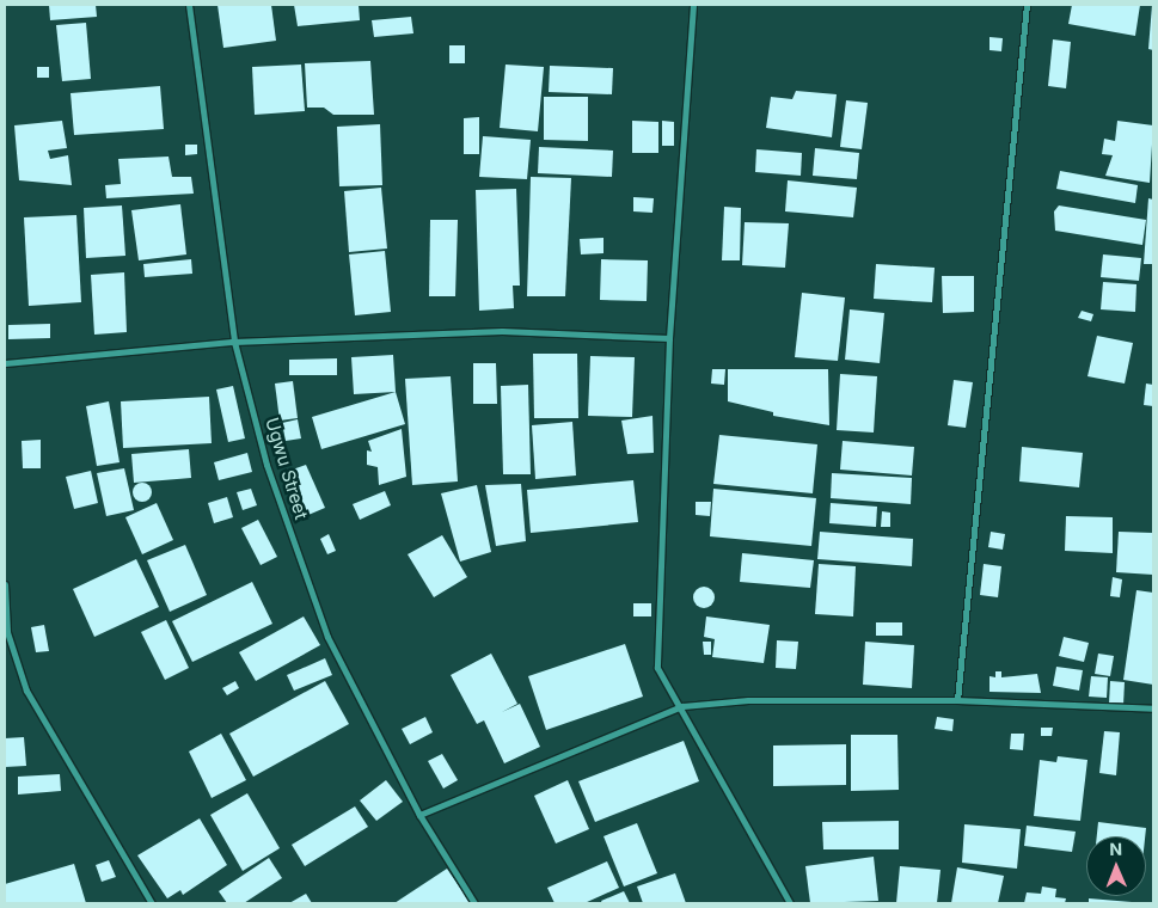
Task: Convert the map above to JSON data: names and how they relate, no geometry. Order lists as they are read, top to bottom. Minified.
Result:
{"streets":{"street":["Ugwu Street"]},"north":"top"}
